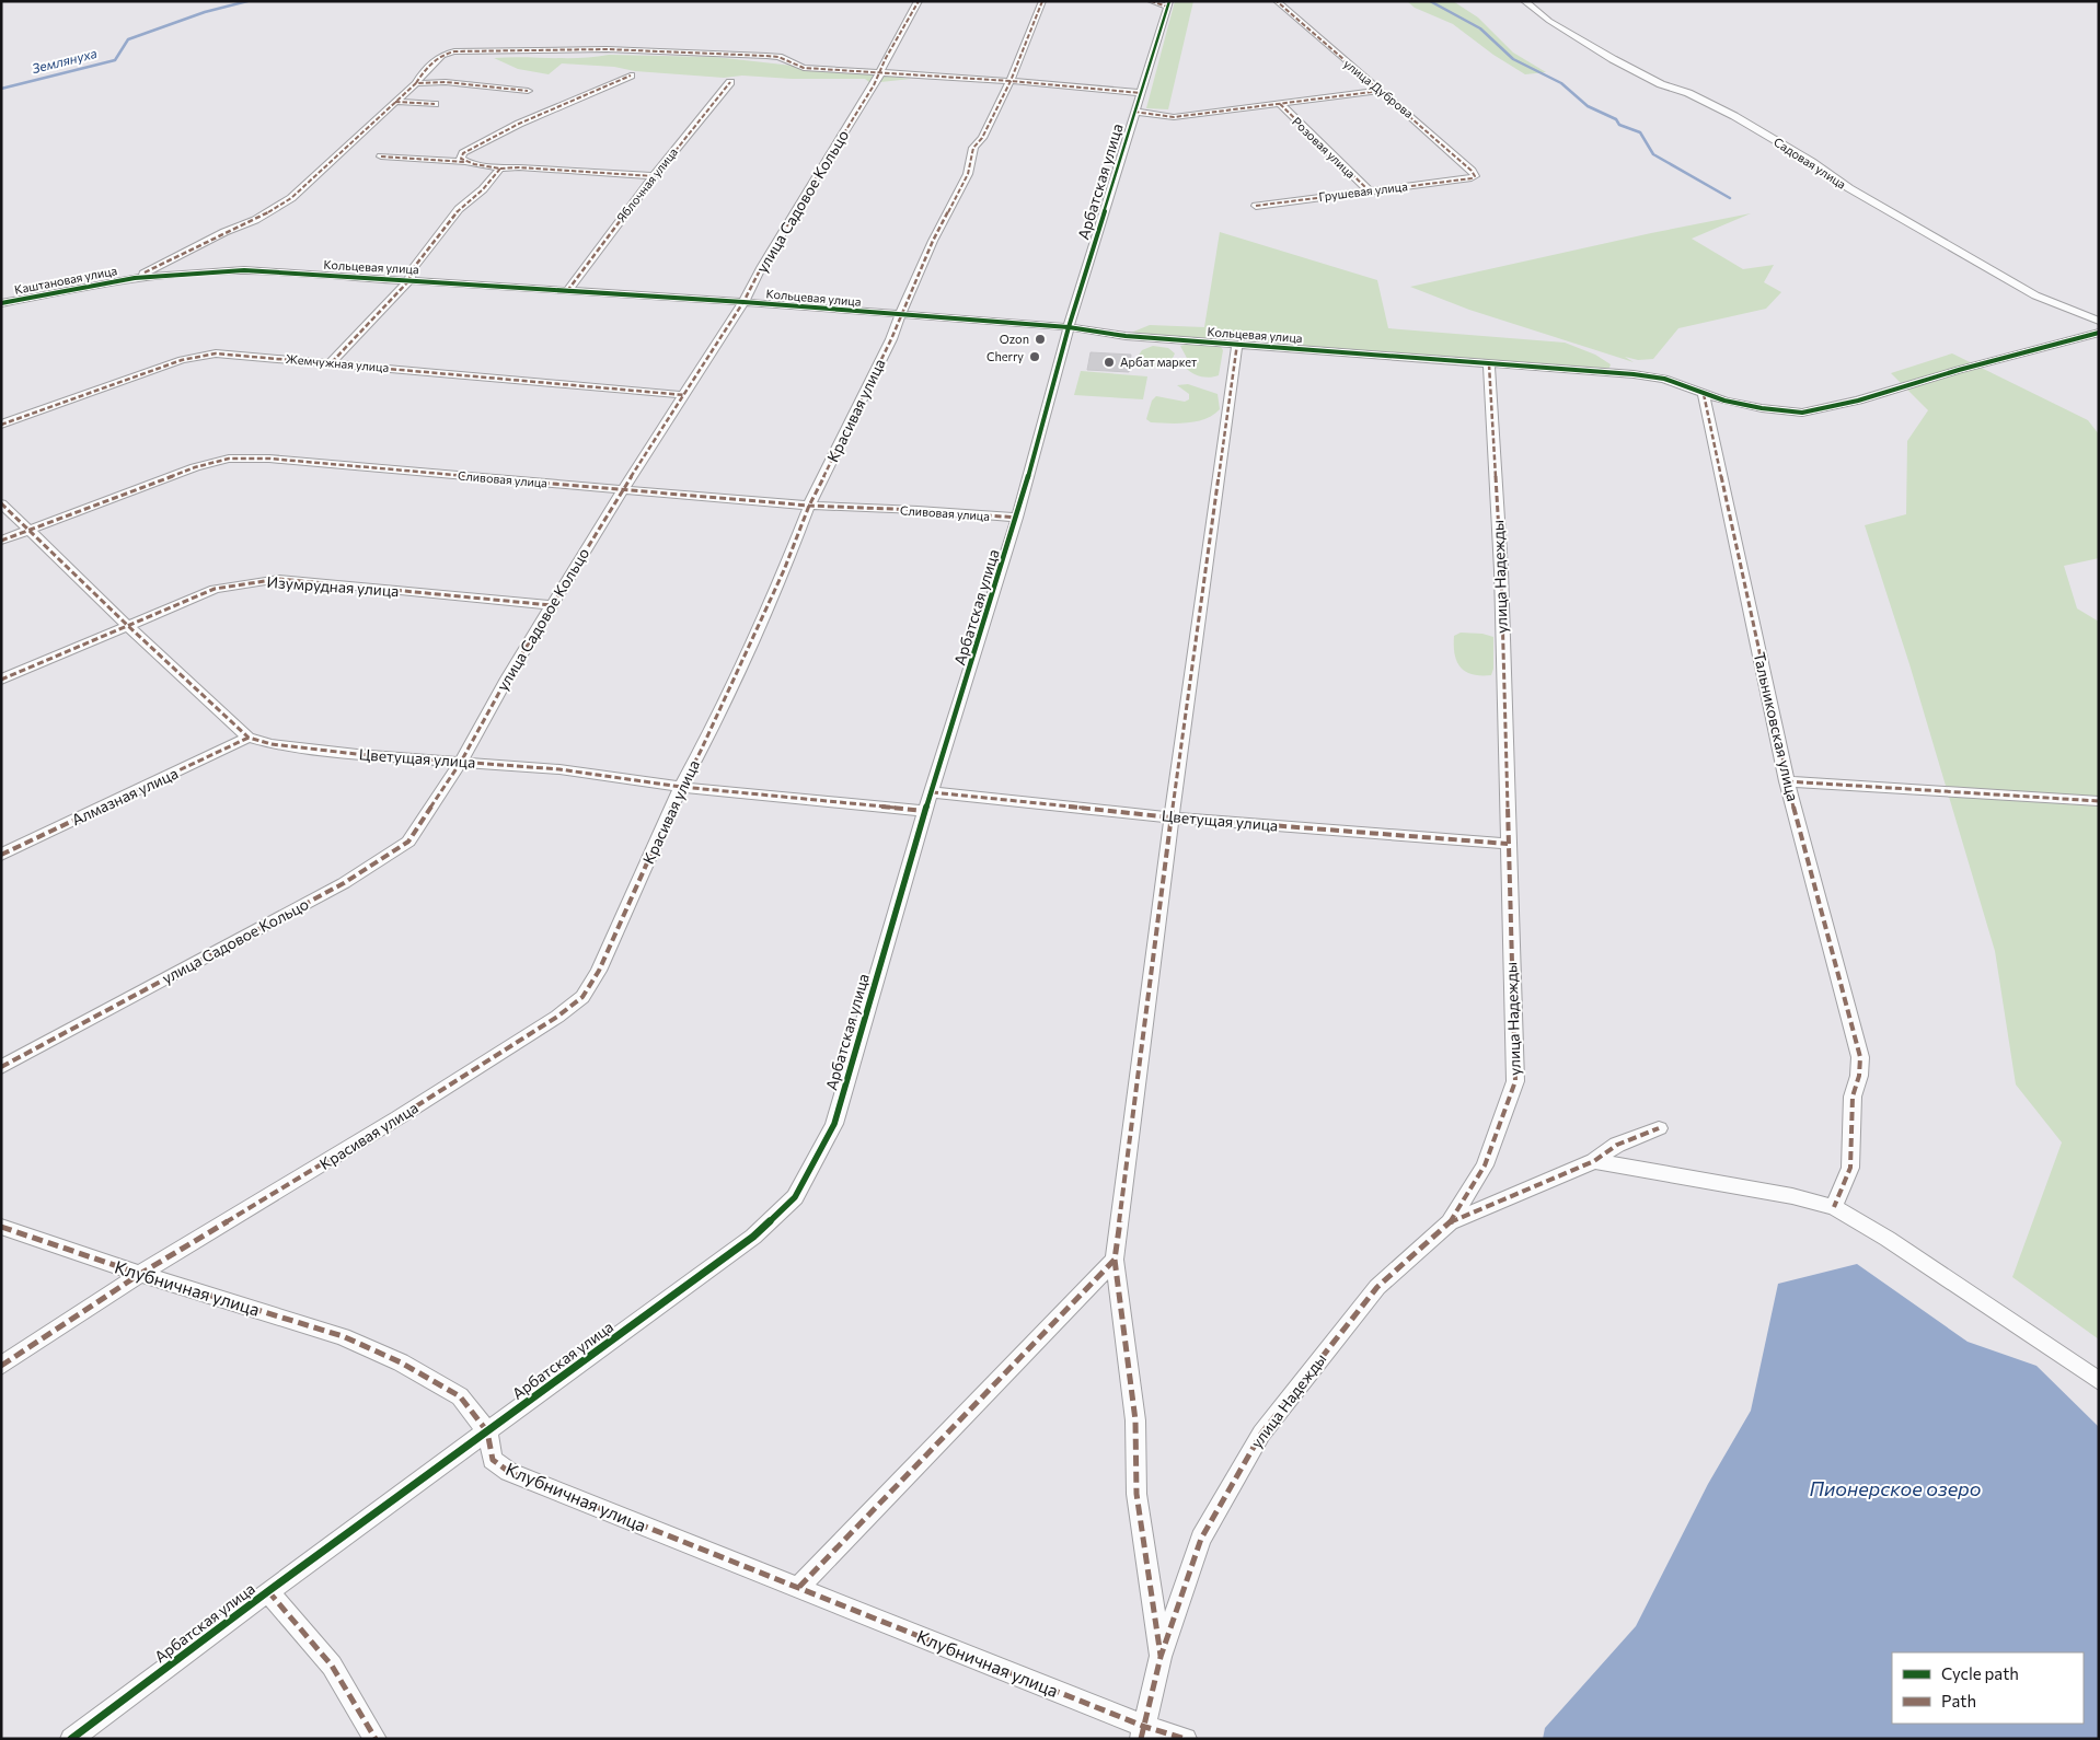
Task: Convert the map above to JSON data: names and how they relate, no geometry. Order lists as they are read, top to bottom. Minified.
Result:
{"streets":{"street":["улица Дуброва","Розовая улица","Садовая улица","Арбатская улица","Яблочная улица","Грушевая улица","улица Садовое Кольцо","Кольцевая улица","Каштановая улица","Жемчужная улица","Красивая улица","Сливовая улица","улица Надежды","Изумрудная улица","Тальниковская улица","Цветущая улица","Алмазная улица","Клубничная улица"]},"crossings":[["улица Дуброва","Грушевая улица"],["Розовая улица","Грушевая улица"],["Арбатская улица","Кольцевая улица"],["Арбатская улица","Сливовая улица"],["Арбатская улица","Цветущая улица"],["Арбатская улица","Клубничная улица"],["Яблочная улица","Кольцевая улица"],["улица Садовое Кольцо","Кольцевая улица"],["улица Садовое Кольцо","Жемчужная улица"],["улица Садовое Кольцо","Сливовая улица"],["улица Садовое Кольцо","Изумрудная улица"],["улица Садовое Кольцо","Цветущая улица"],["Кольцевая улица","Каштановая улица"],["Кольцевая улица","Красивая улица"],["Кольцевая улица","улица Надежды"],["Кольцевая улица","Тальниковская улица"],["Красивая улица","Сливовая улица"],["Красивая улица","Цветущая улица"],["Красивая улица","Клубничная улица"],["Сливовая улица","Цветущая улица"],["улица Надежды","Цветущая улица"],["улица Надежды","Клубничная улица"],["Изумрудная улица","Цветущая улица"],["Цветущая улица","Алмазная улица"]],"water":["Землянуха","Пионерское озеро"],"places":["Ozon","Cherry","Арбат маркет"],"legend":["Cycle path","Path"]}
